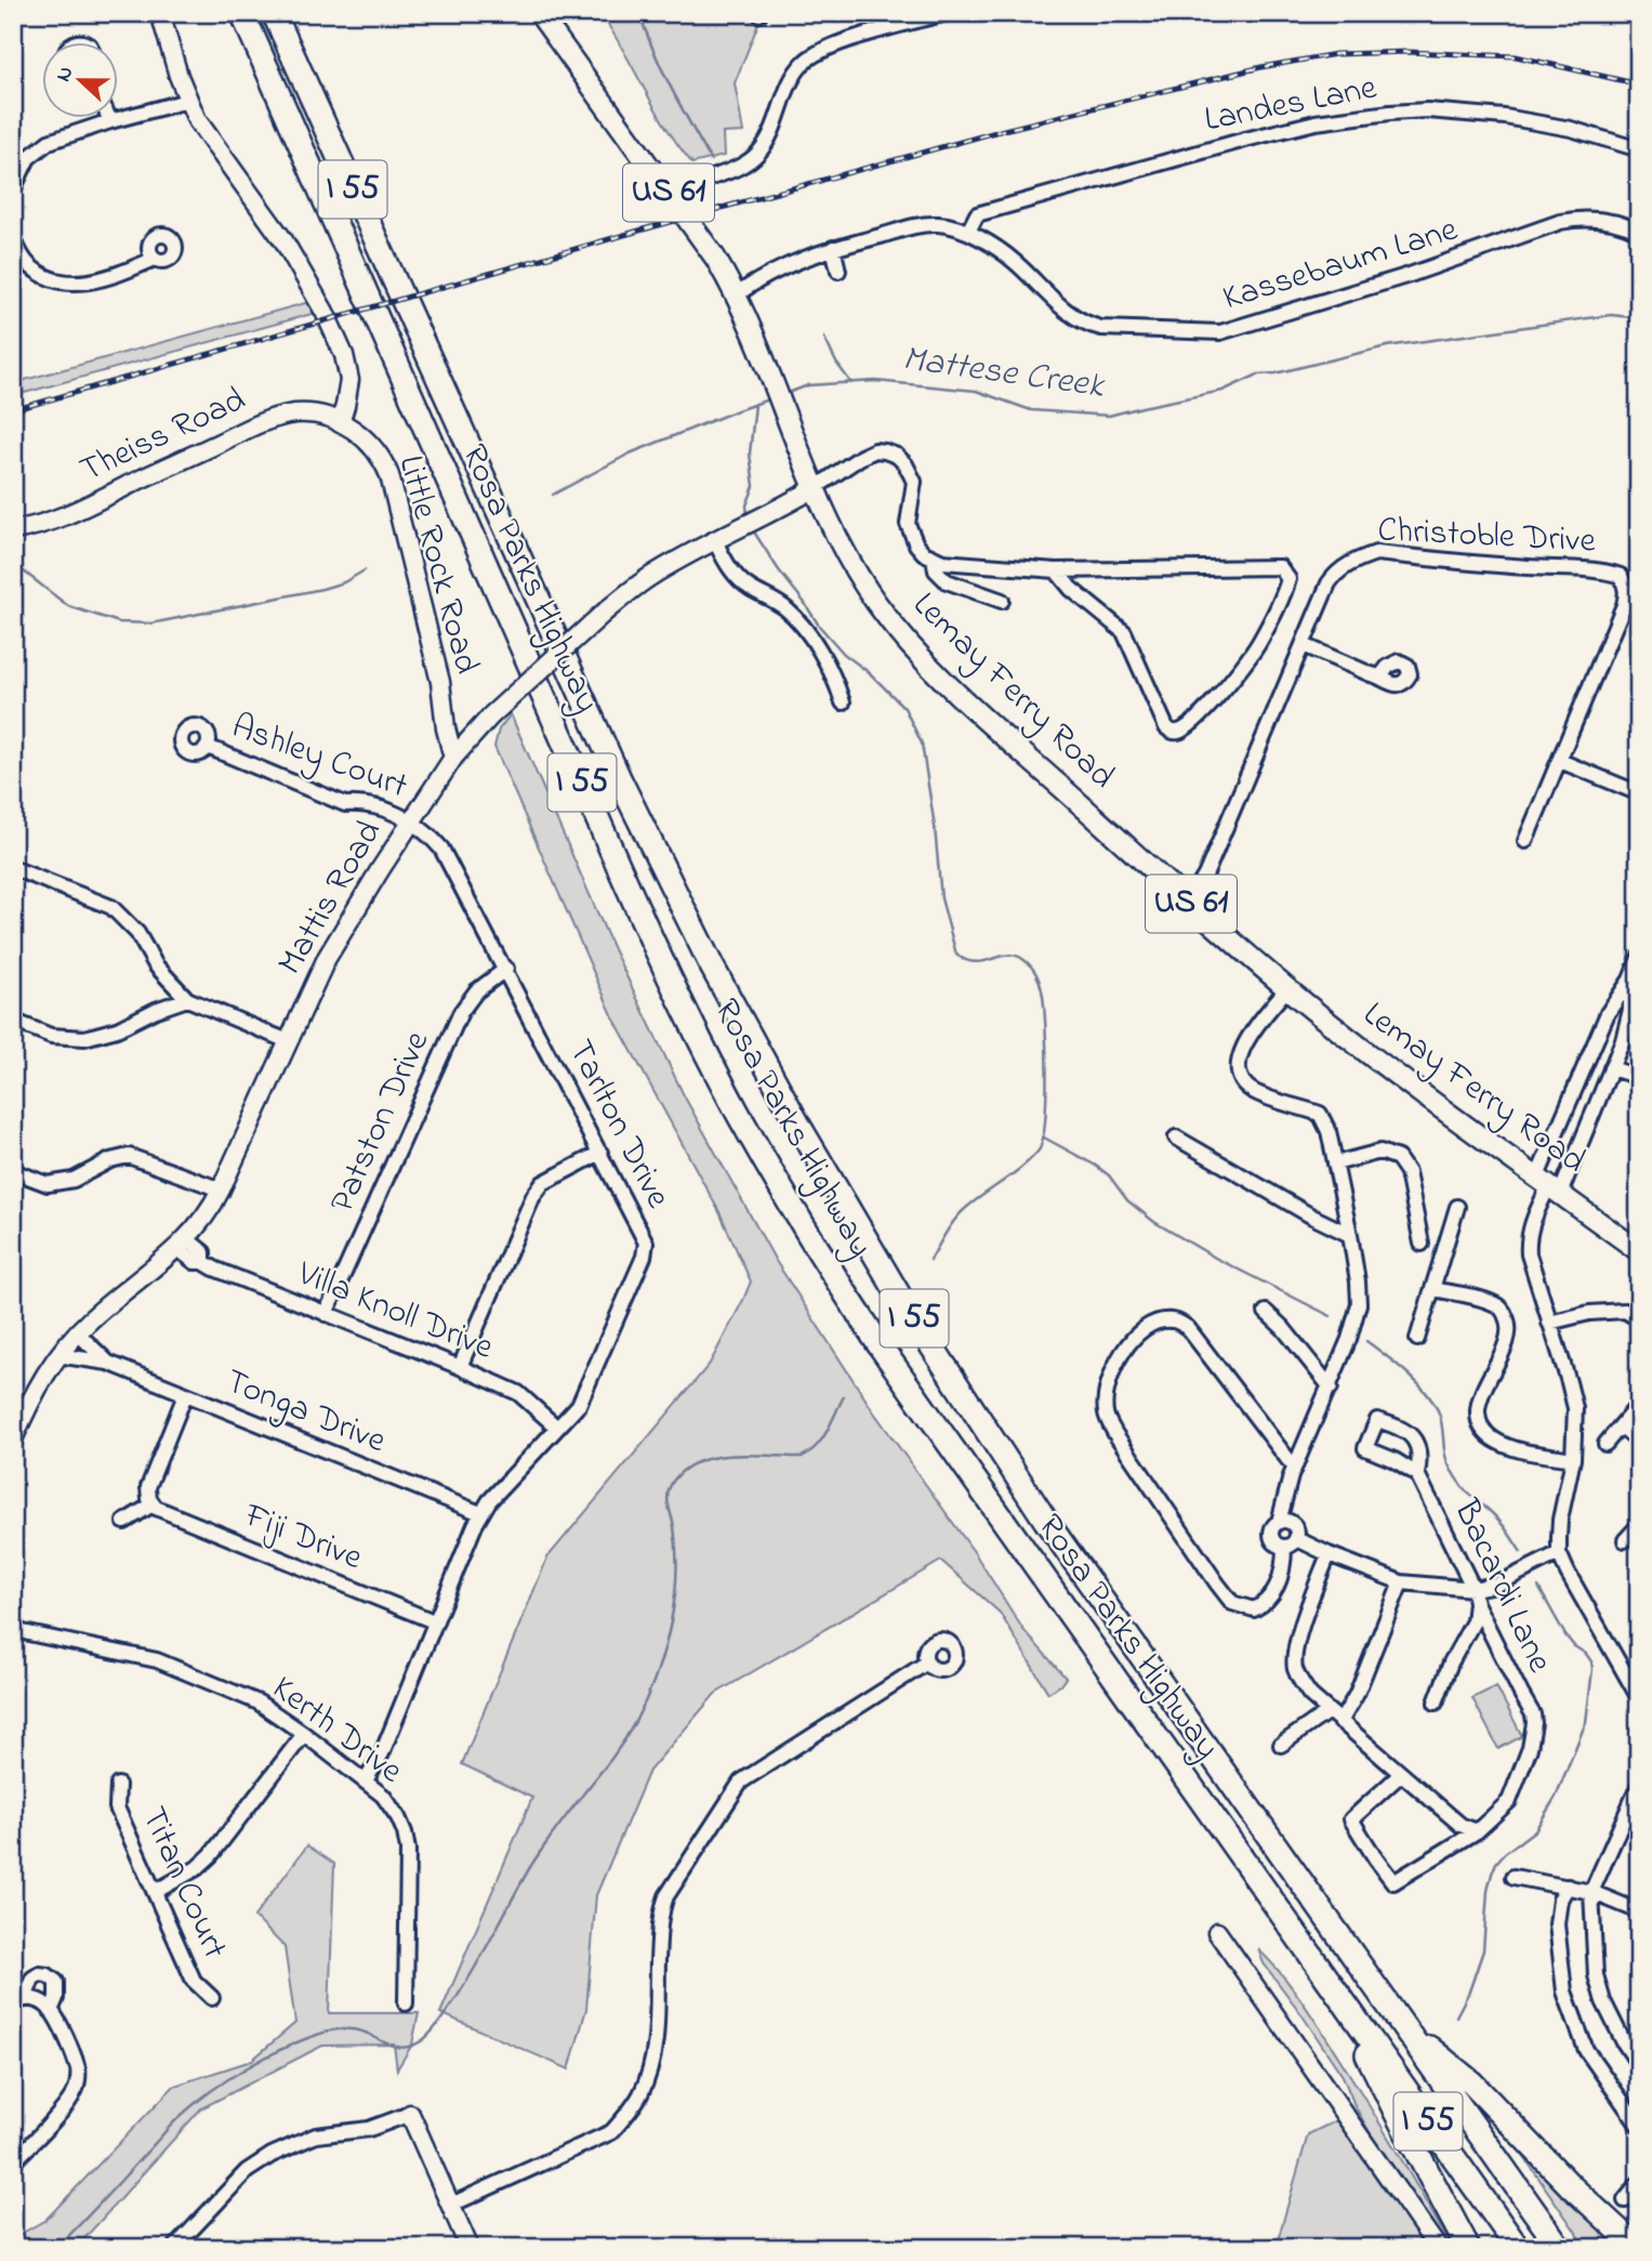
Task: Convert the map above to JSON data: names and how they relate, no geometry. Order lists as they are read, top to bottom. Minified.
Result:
{"streets":{"highway":["I 55","Rosa Parks Highway"],"main road":["US 61","Lemay Ferry Road"],"street":["Landes Lane","Kassebaum Lane","Theiss Road","Christoble Drive","Little Rock Road","Ashley Court","Mattis Road","Patston Drive","Tarlton Drive","Villa Knoll Drive","Tonga Drive","Fiji Drive","Bacardi Lane","Kerth Drive","Titan Court"]},"crossings":[["Landes Lane","Kassebaum Lane"],["I 55","Rosa Parks Highway"],["Kassebaum Lane","Lemay Ferry Road"],["Theiss Road","Little Rock Road"],["Christoble Drive","Lemay Ferry Road"],["Little Rock Road","Mattis Road"],["Lemay Ferry Road","Mattis Road"],["Ashley Court","Mattis Road"],["Ashley Court","Tarlton Drive"],["Mattis Road","Tarlton Drive"],["Mattis Road","Villa Knoll Drive"],["Mattis Road","Tonga Drive"],["Patston Drive","Tarlton Drive"],["Patston Drive","Villa Knoll Drive"],["Tarlton Drive","Villa Knoll Drive"],["Tarlton Drive","Tonga Drive"],["Tarlton Drive","Fiji Drive"],["Tarlton Drive","Kerth Drive"]],"water":["Mattese Creek"],"north":"left"}
